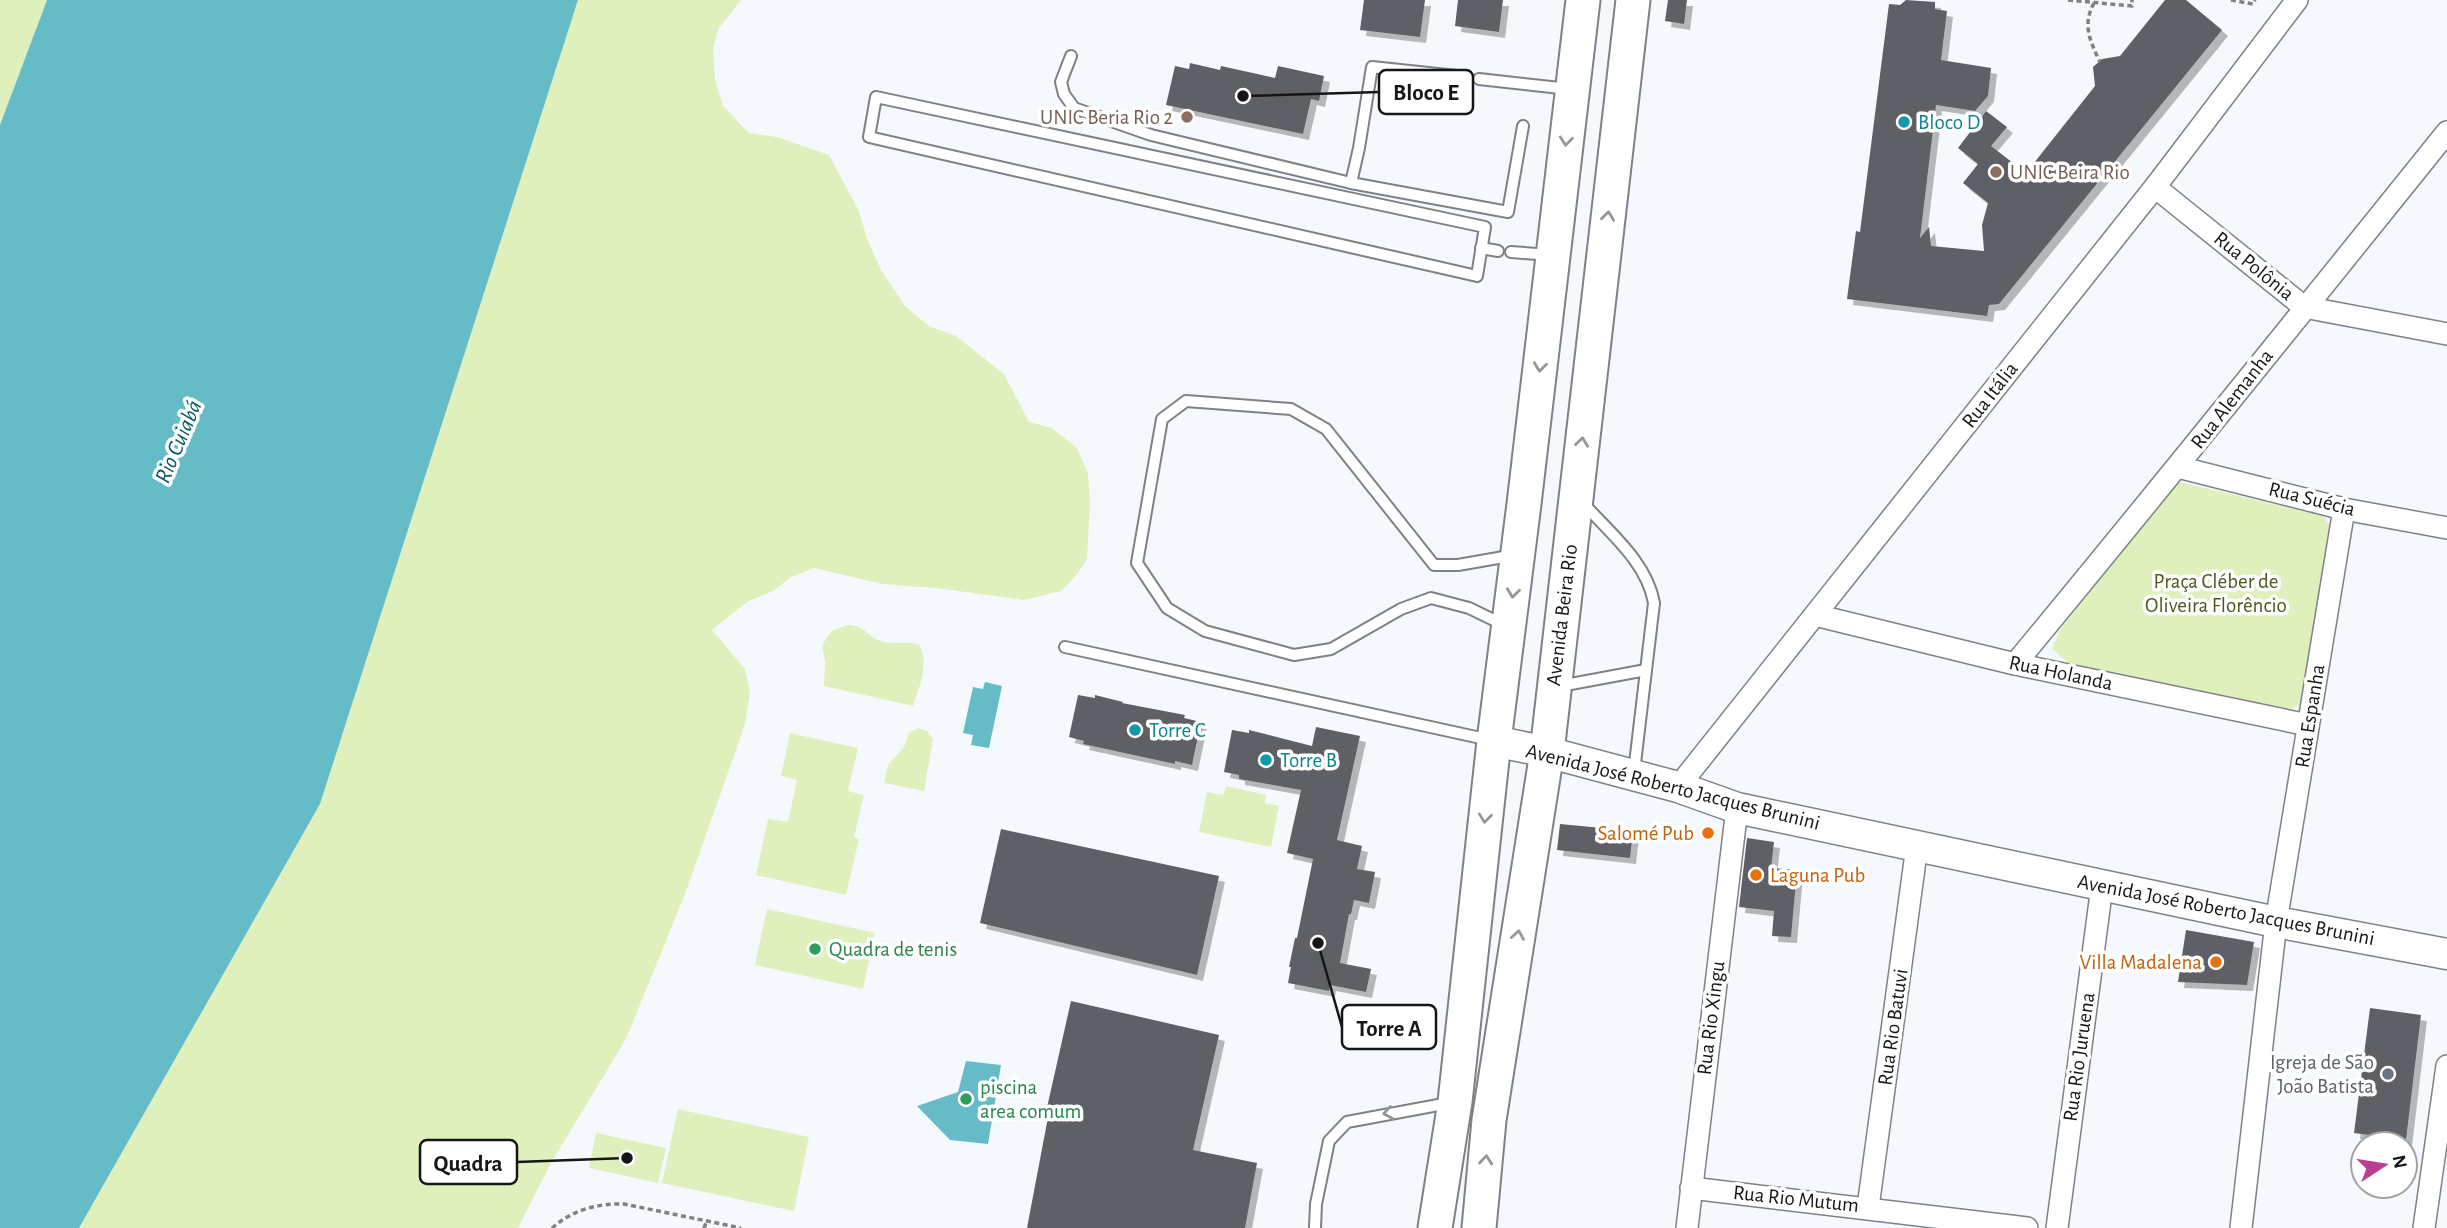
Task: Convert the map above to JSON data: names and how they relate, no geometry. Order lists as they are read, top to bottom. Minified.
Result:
{"streets":{"main road":["Avenida Beira Rio","Avenida José Roberto Jacques Brunini"],"street":["Rua Polônia","Rua Itália","Rua Alemanha","Rua Suécia","Rua Holanda","Rua Espanha","Rua Rio Xingu","Rua Rio Batuvi","Rua Rio Juruena","Rua Rio Mutum"]},"crossings":[["Rua Polônia","Rua Itália"],["Rua Polônia","Rua Alemanha"],["Rua Itália","Rua Holanda"],["Rua Itália","Avenida José Roberto Jacques Brunini"],["Rua Alemanha","Rua Suécia"],["Rua Alemanha","Rua Holanda"],["Rua Suécia","Rua Espanha"],["Avenida Beira Rio","Avenida José Roberto Jacques Brunini"],["Rua Holanda","Rua Espanha"],["Rua Espanha","Avenida José Roberto Jacques Brunini"],["Avenida José Roberto Jacques Brunini","Rua Rio Xingu"],["Avenida José Roberto Jacques Brunini","Rua Rio Batuvi"],["Avenida José Roberto Jacques Brunini","Rua Rio Juruena"],["Rua Rio Xingu","Rua Rio Mutum"],["Rua Rio Batuvi","Rua Rio Mutum"]],"water":["Rio Cuiabá"],"parks":["Praça Cléber de Oliveira Florêncio"],"places":["Bloco E","UNIC Beria Rio 2","Bloco D","UNIC Beira Rio","Torre C","Torre B","Salomé Pub","Laguna Pub","Torre A","Quadra de tenis","Villa Madalena","Igreja de São João Batista","piscina area comum","Quadra"],"north":"right"}
